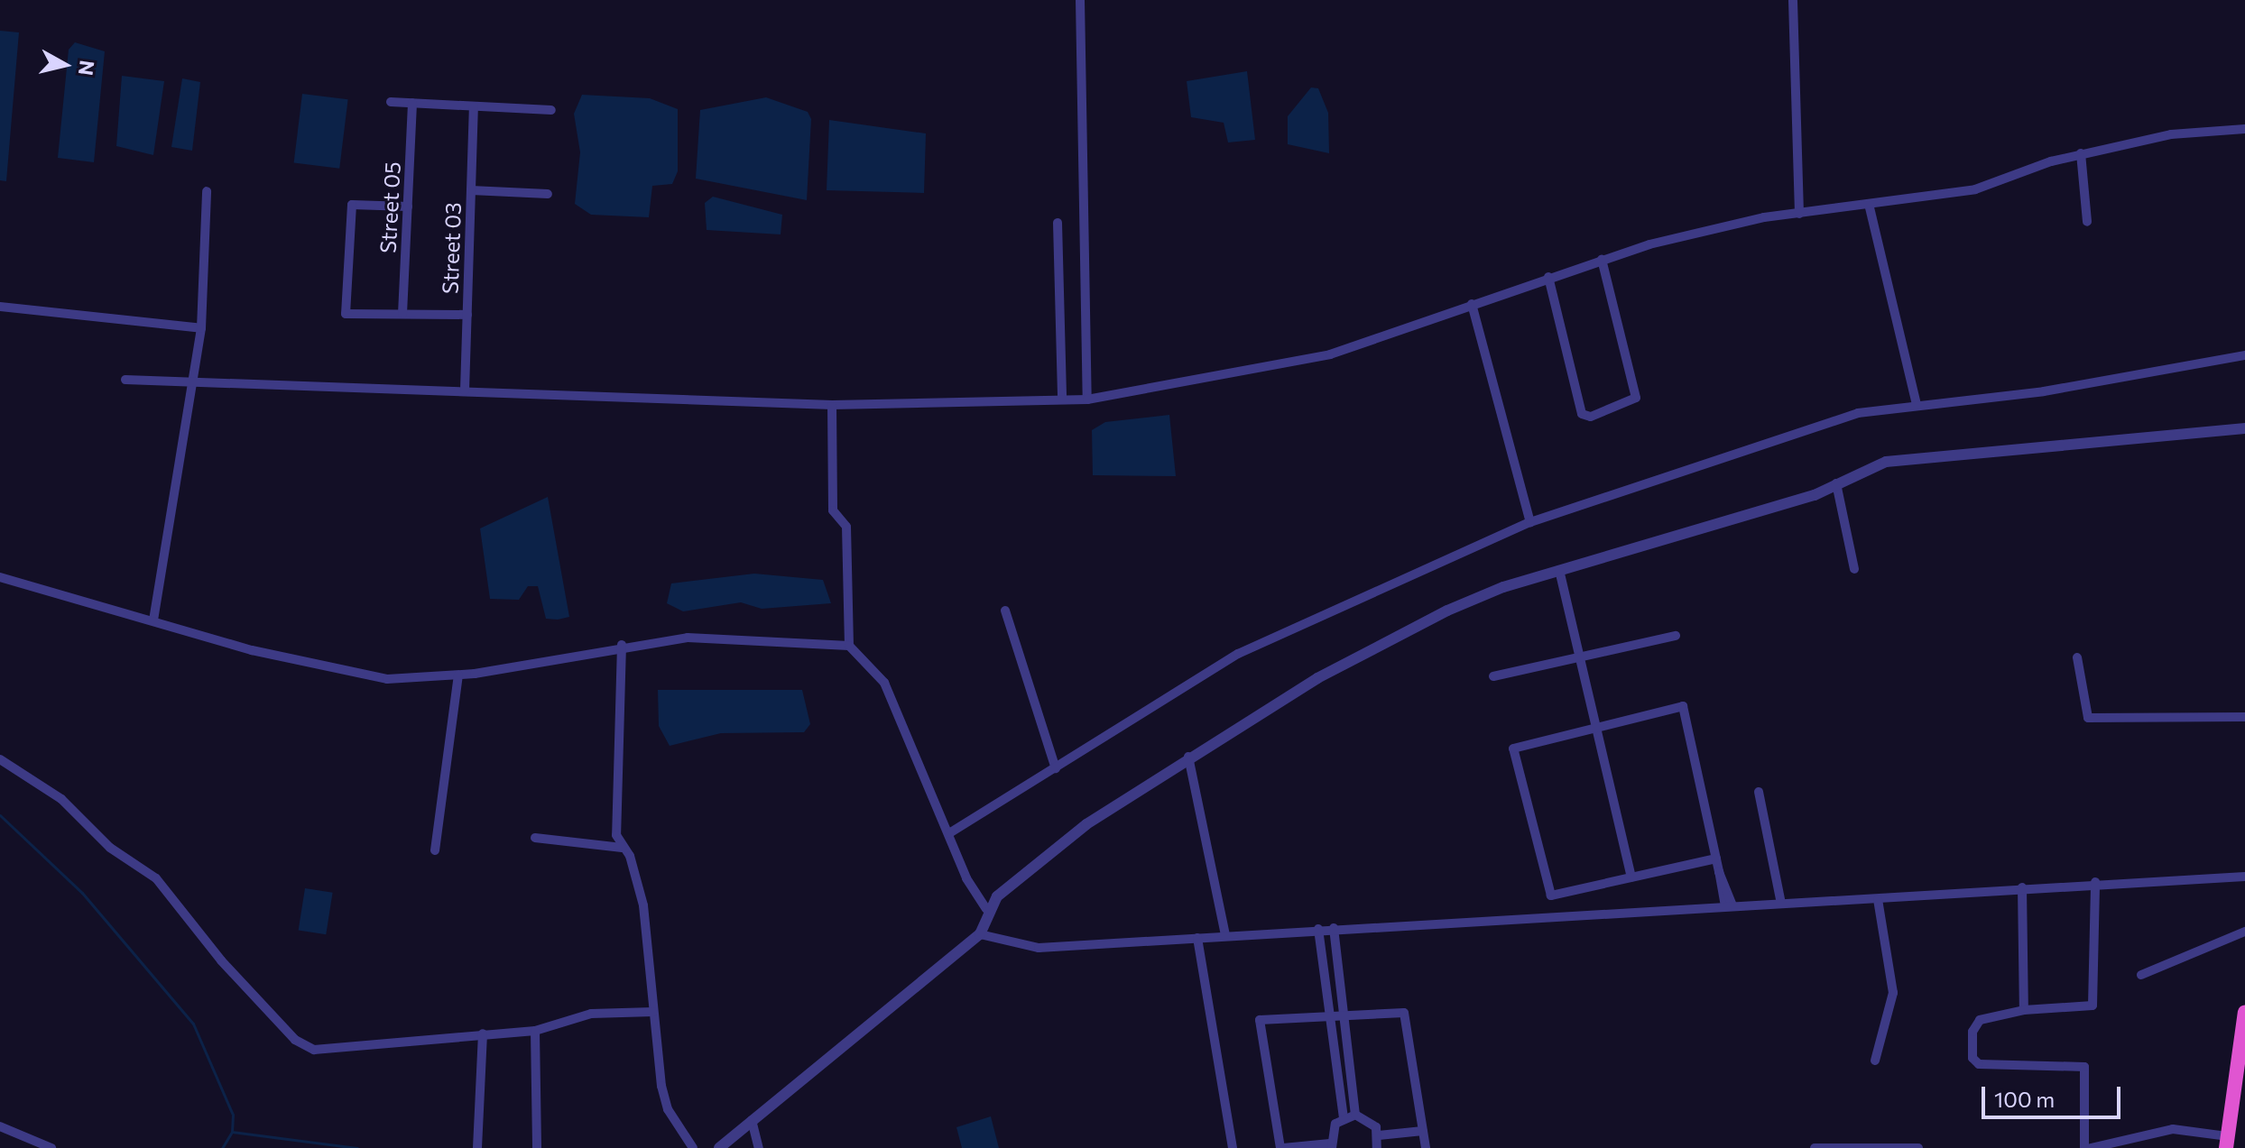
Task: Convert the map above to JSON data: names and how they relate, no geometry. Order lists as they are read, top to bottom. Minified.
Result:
{"streets":{"street":["Street 05","Street 03"]},"scale_bar":"100 m","north":"right"}
